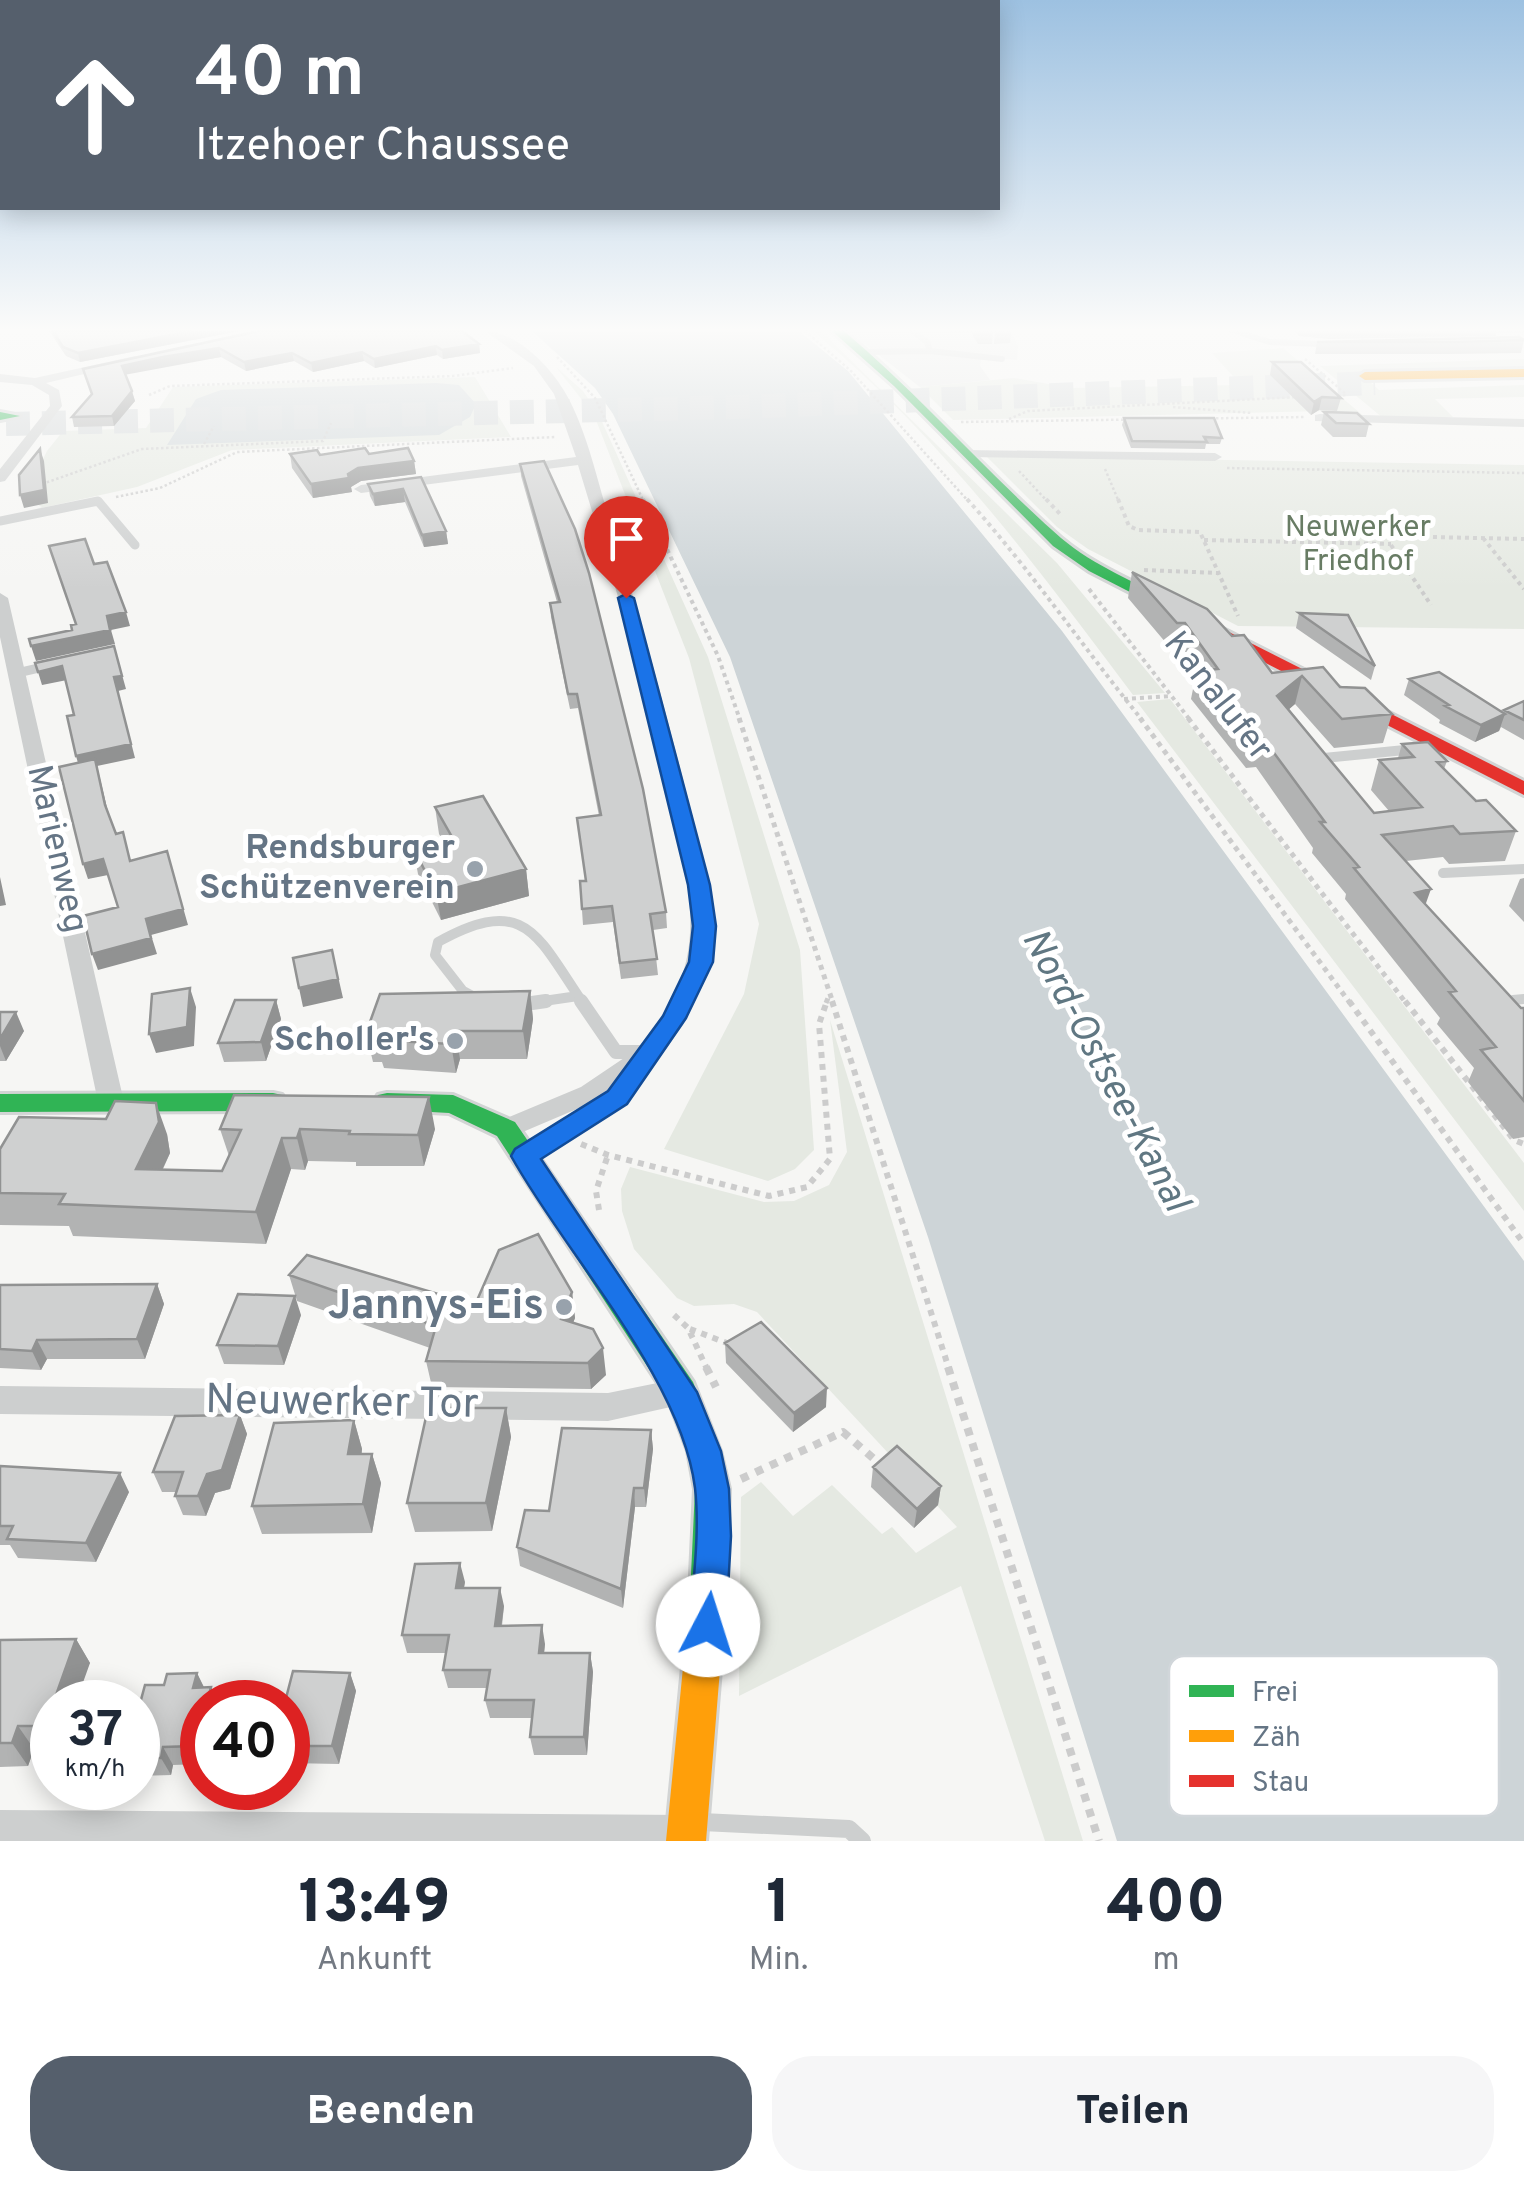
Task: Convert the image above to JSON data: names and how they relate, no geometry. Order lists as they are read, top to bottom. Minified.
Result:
{"streets":{"street":["Marienweg","Neuwerker Tor"],"path":["Kanalufer"]},"water":["Nord-Ostsee-Kanal"],"parks":["Neuwerker Friedhof"],"places":["Rendsburger Schützenverein","Scholler's","Jannys-Eis"],"legend":["Frei","Zäh","Stau"],"page":{"turn":["40 m","Itzehoer Chaussee"],"speed":"37 km/h","limit":"40","eta":["13:49","Ankunft","1","Min.","400","m"],"buttons":["Beenden","Teilen"]}}
